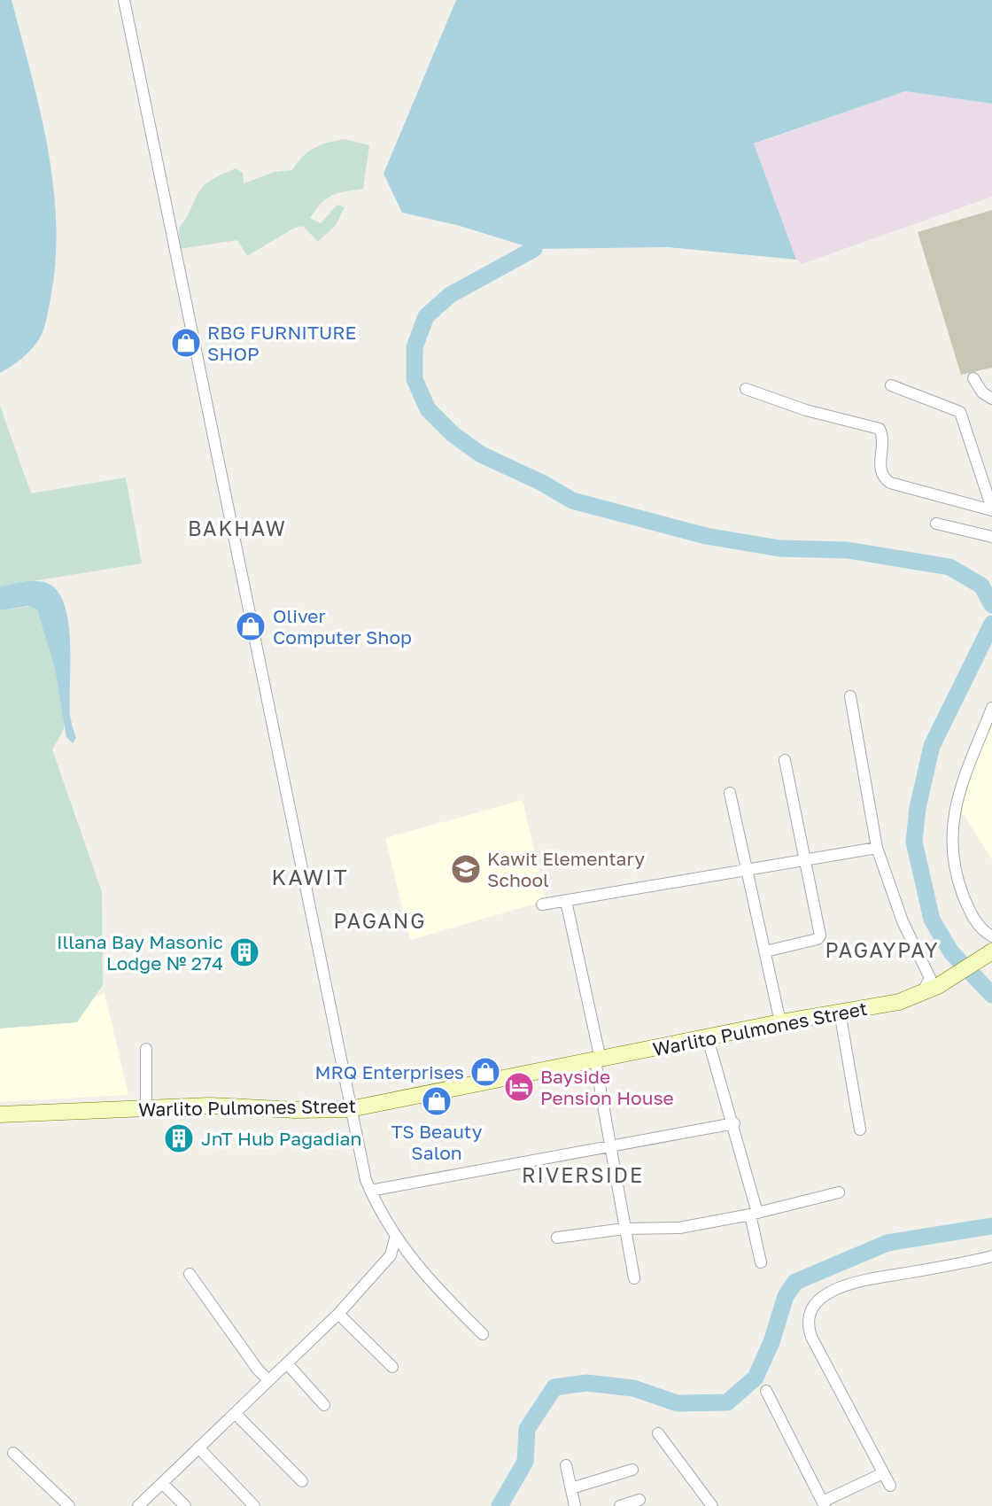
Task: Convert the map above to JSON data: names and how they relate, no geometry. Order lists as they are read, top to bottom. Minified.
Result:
{"streets":{"street":["Warlito Pulmones Street"]},"districts":["BAKHAW","KAWIT","PAGANG","PAGAYPAY","RIVERSIDE"],"places":{"shop":["RBG FURNITURE SHOP","Oliver Computer Shop","MRQ Enterprises","TS Beauty Salon"],"school or university":["Kawit Elementary School"],"building":["Illana Bay Masonic Lodge № 274","JnT Hub Pagadian"],"hotel":["Bayside Pension House"]}}
